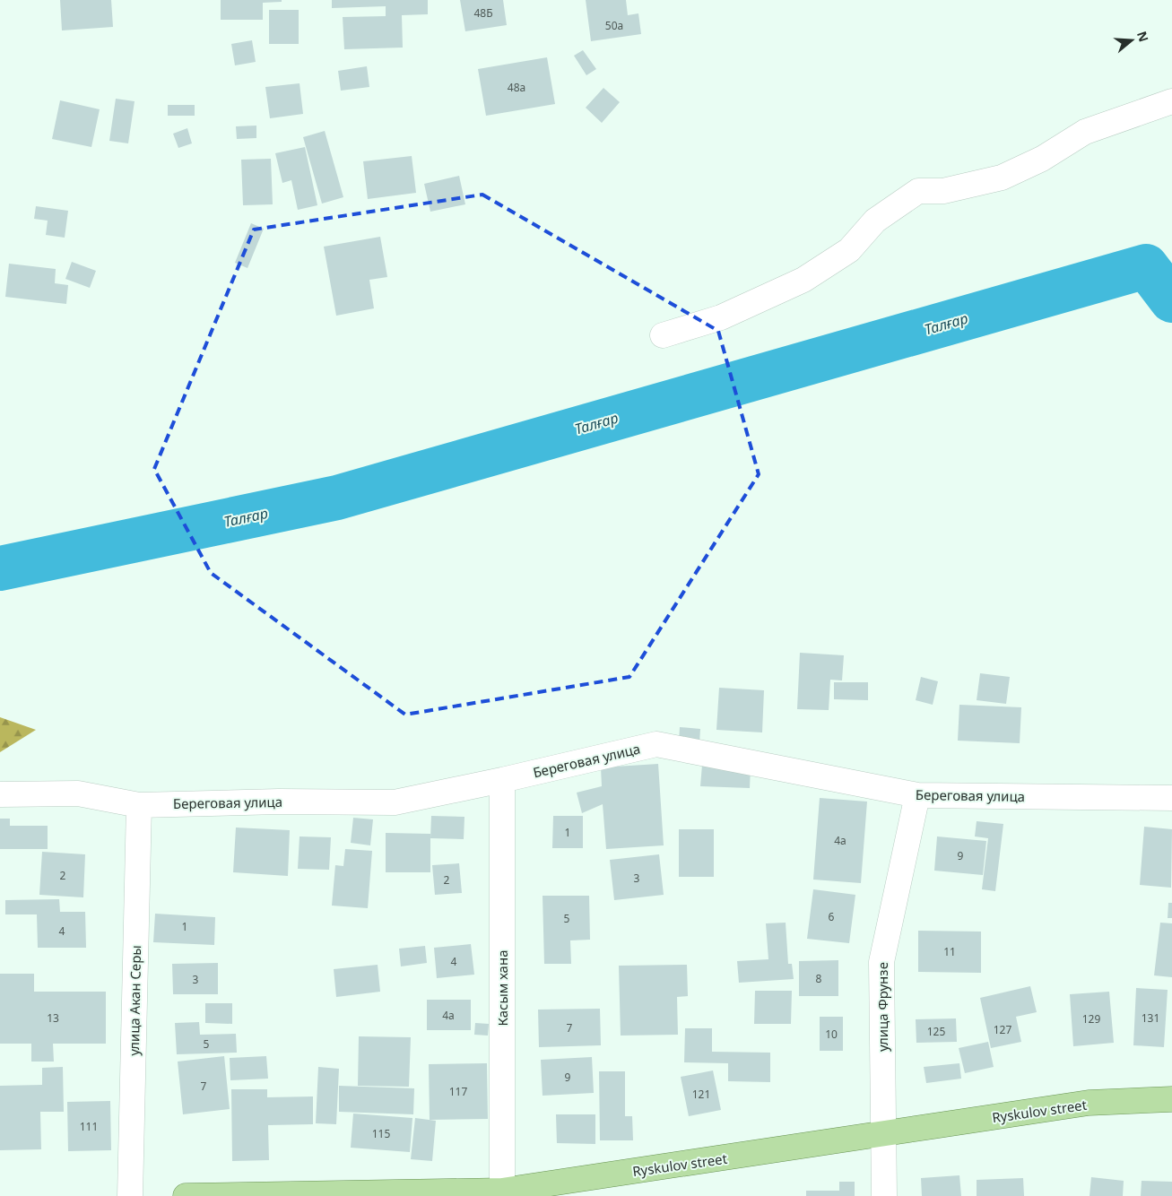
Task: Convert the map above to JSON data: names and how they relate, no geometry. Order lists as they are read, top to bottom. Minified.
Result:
{"streets":{"main road":["Ryskulov street"],"street":["Береговая улица","Касым хана","улица Акан Серы","улица Фрунзе"]},"crossings":[["Береговая улица","Касым хана"],["Береговая улица","улица Акан Серы"],["Береговая улица","улица Фрунзе"],["Касым хана","Ryskulov street"],["улица Фрунзе","Ryskulov street"]],"water":["Талғар"],"house_numbers":["48Б","50а","48а","1","4а","9","2","3","2","6","5","1","4","11","4","8","3","4а","13","131","129","7","127","125","10","5","9","7","117","121","111","115"],"north":"right"}
